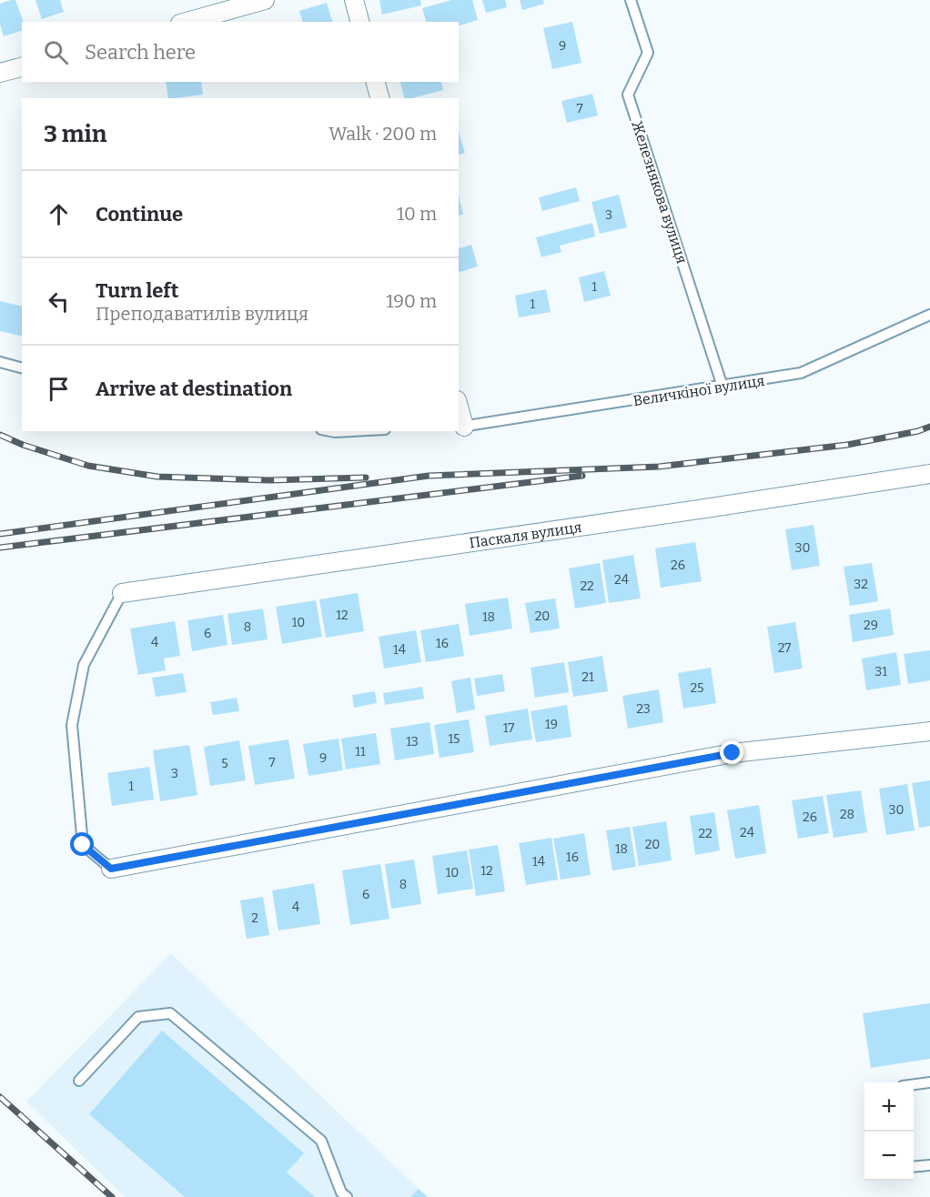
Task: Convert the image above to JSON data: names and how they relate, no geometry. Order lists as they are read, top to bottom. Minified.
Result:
{"streets":{"street":["Паскаля вулиця"],"lane":["Железнякова вулиця","Величкіної вулиця"]},"crossings":[["Железнякова вулиця","Величкіної вулиця"]],"house_numbers":["9","7","3","1","1","30","26","24","32","22","12","20","18","10","29","8","6","4","16","27","14","31","21","25","23","19","17","15","13","11","9","7","5","3","1","30","28","26","24","22","20","18","16","14","12","10","8","6","4","2"],"page":{"search":"Search here","heading":["3 min","Walk · 200 m"],"list":[["Continue","10 m"],["Turn left","Преподаватилів вулиця","190 m"],"Arrive at destination"],"map_buttons":["+","−"]}}
